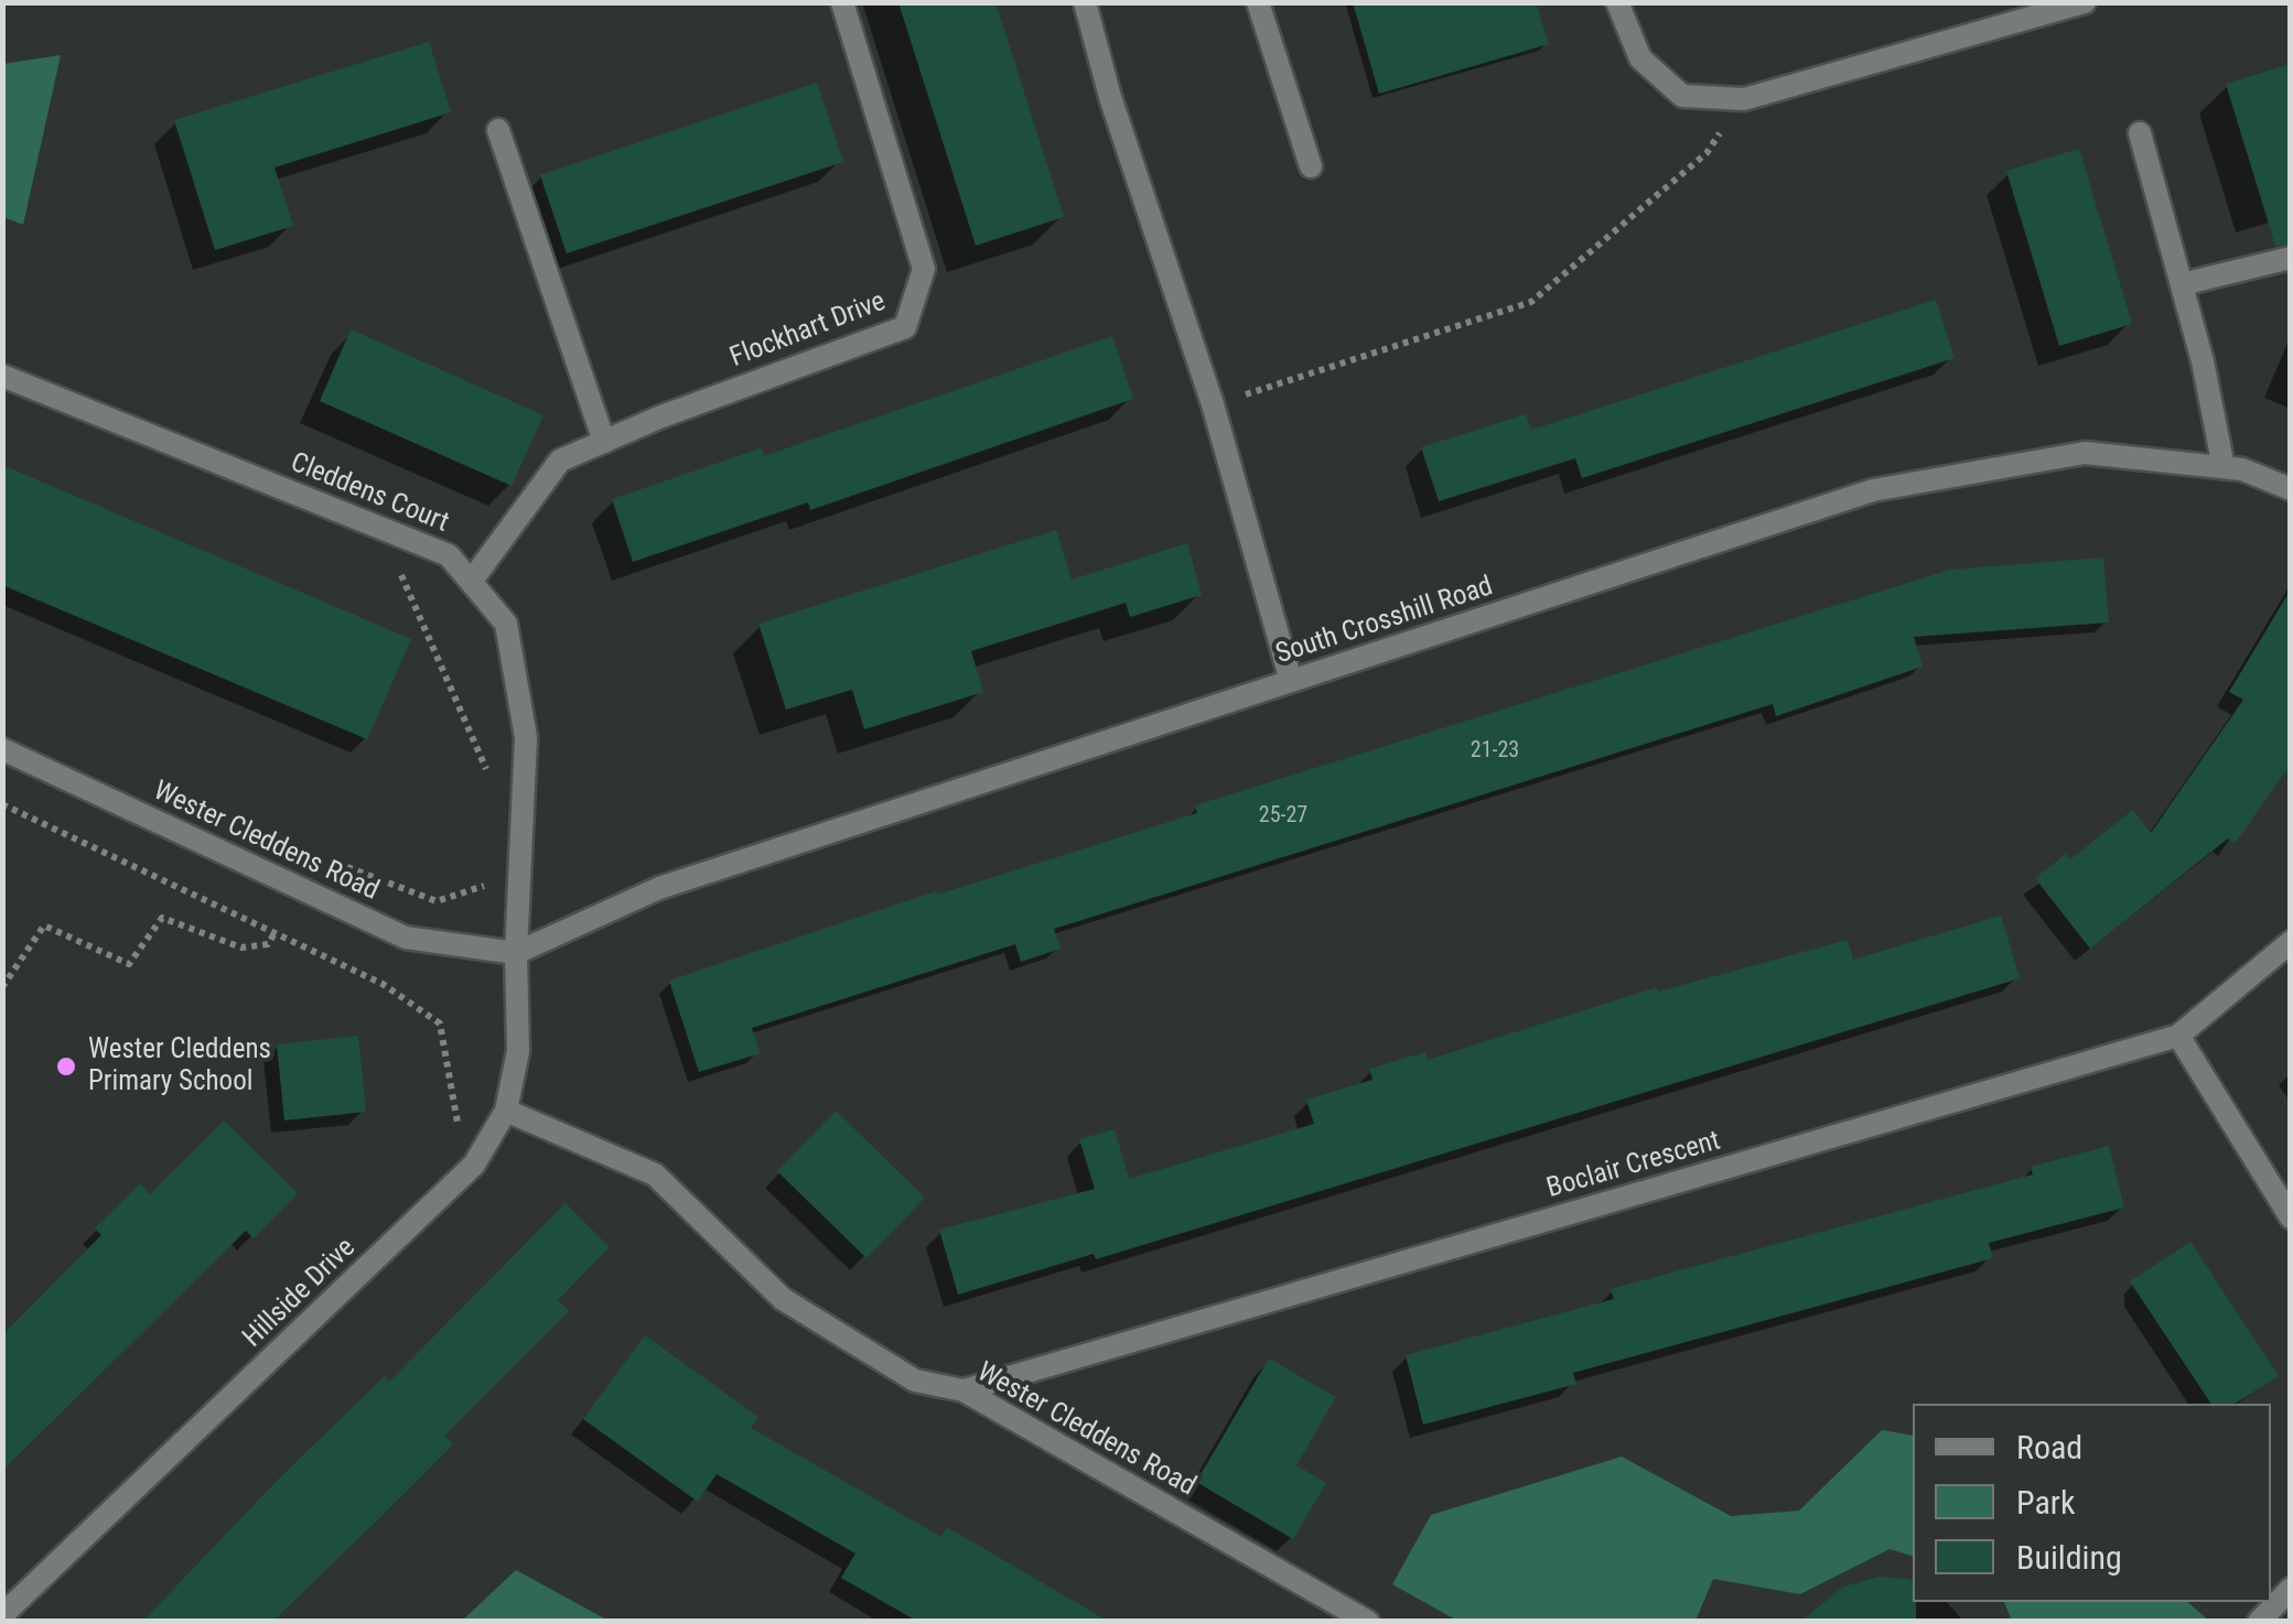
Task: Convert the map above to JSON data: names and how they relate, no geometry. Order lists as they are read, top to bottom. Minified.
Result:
{"streets":{"street":["Flockhart Drive","Cleddens Court","South Crosshill Road","Wester Cleddens Road","Boclair Crescent","Hillside Drive"]},"crossings":[["Flockhart Drive","Cleddens Court"],["Cleddens Court","South Crosshill Road"],["Cleddens Court","Wester Cleddens Road"],["Cleddens Court","Hillside Drive"],["South Crosshill Road","Wester Cleddens Road"],["South Crosshill Road","Hillside Drive"],["Wester Cleddens Road","Boclair Crescent"],["Wester Cleddens Road","Hillside Drive"]],"places":["Wester Cleddens Primary School"],"house_numbers":["21-23","25-27"],"legend":["Road","Park","Building"]}
